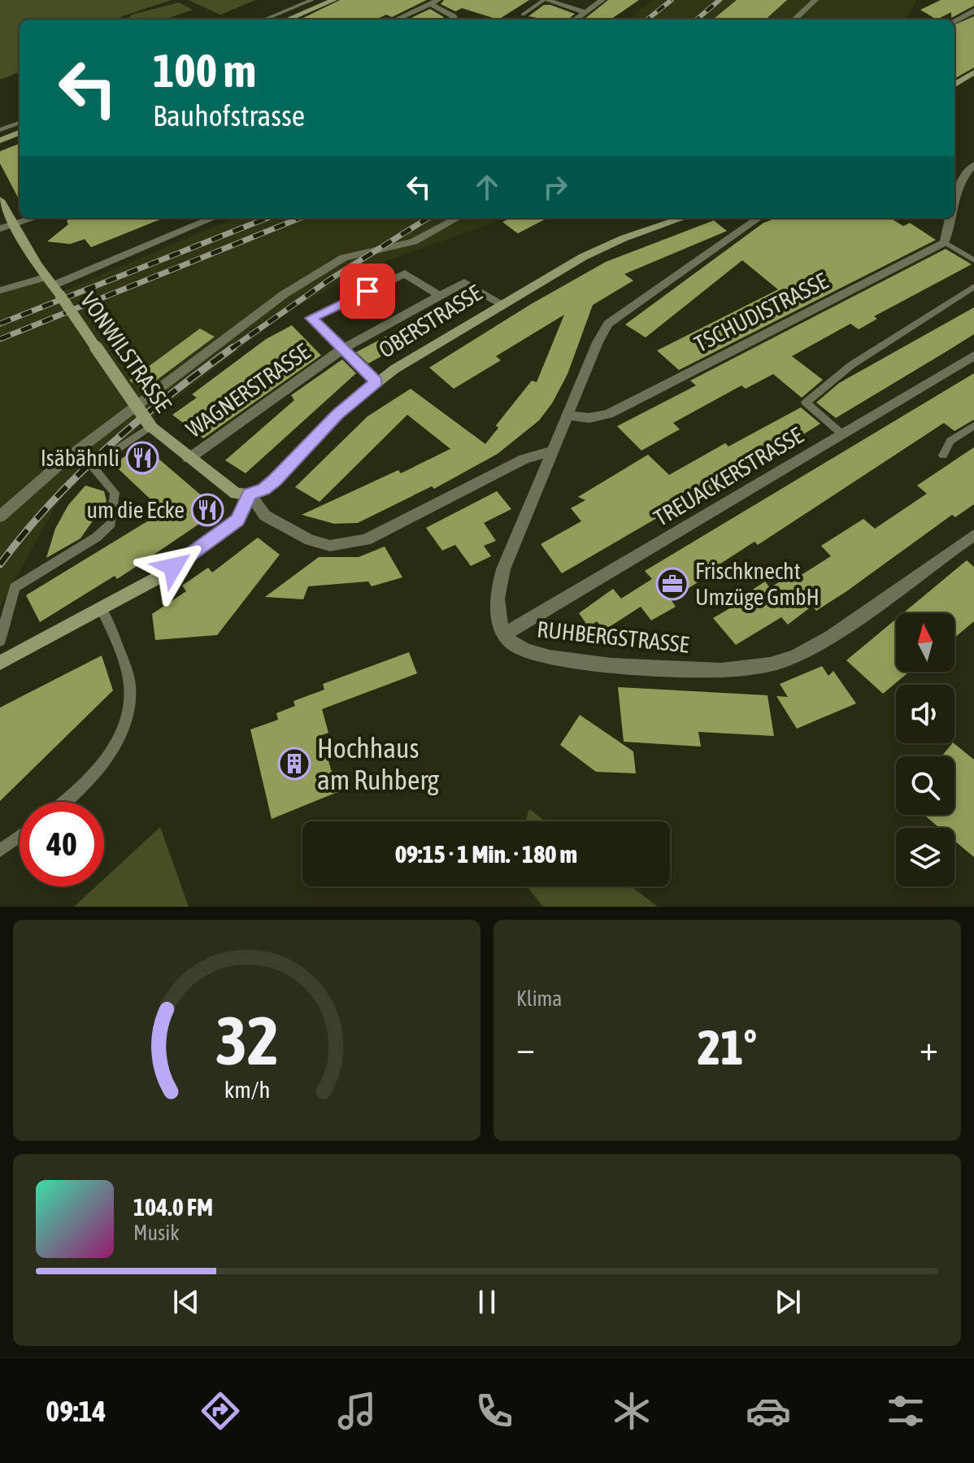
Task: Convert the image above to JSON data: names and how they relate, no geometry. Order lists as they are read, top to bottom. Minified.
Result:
{"streets":{"street":["TSCHUDISTRASSE","OBERSTRASSE","VONWILSTRASSE","WAGNERSTRASSE","TREUACKERSTRASSE","RUHBERGSTRASSE"]},"crossings":[["TSCHUDISTRASSE","RUHBERGSTRASSE"],["OBERSTRASSE","VONWILSTRASSE"],["OBERSTRASSE","WAGNERSTRASSE"],["VONWILSTRASSE","WAGNERSTRASSE"],["TREUACKERSTRASSE","RUHBERGSTRASSE"]],"places":{"restaurant":["Isäbähnli","um die Ecke"],"office":["Frischknecht Umzüge GmbH"],"building":["Hochhaus am Ruhberg"]},"north":"top","page":{"turn":["100 m","Bauhofstrasse"],"limit":"40","trip":"09:15 · 1 Min. · 180 m","tile":"Klima","heat":["−","21°","+"],"song":["104.0 FM","Musik"],"tabs":"09:14","gauge":["32","km/h"]}}
